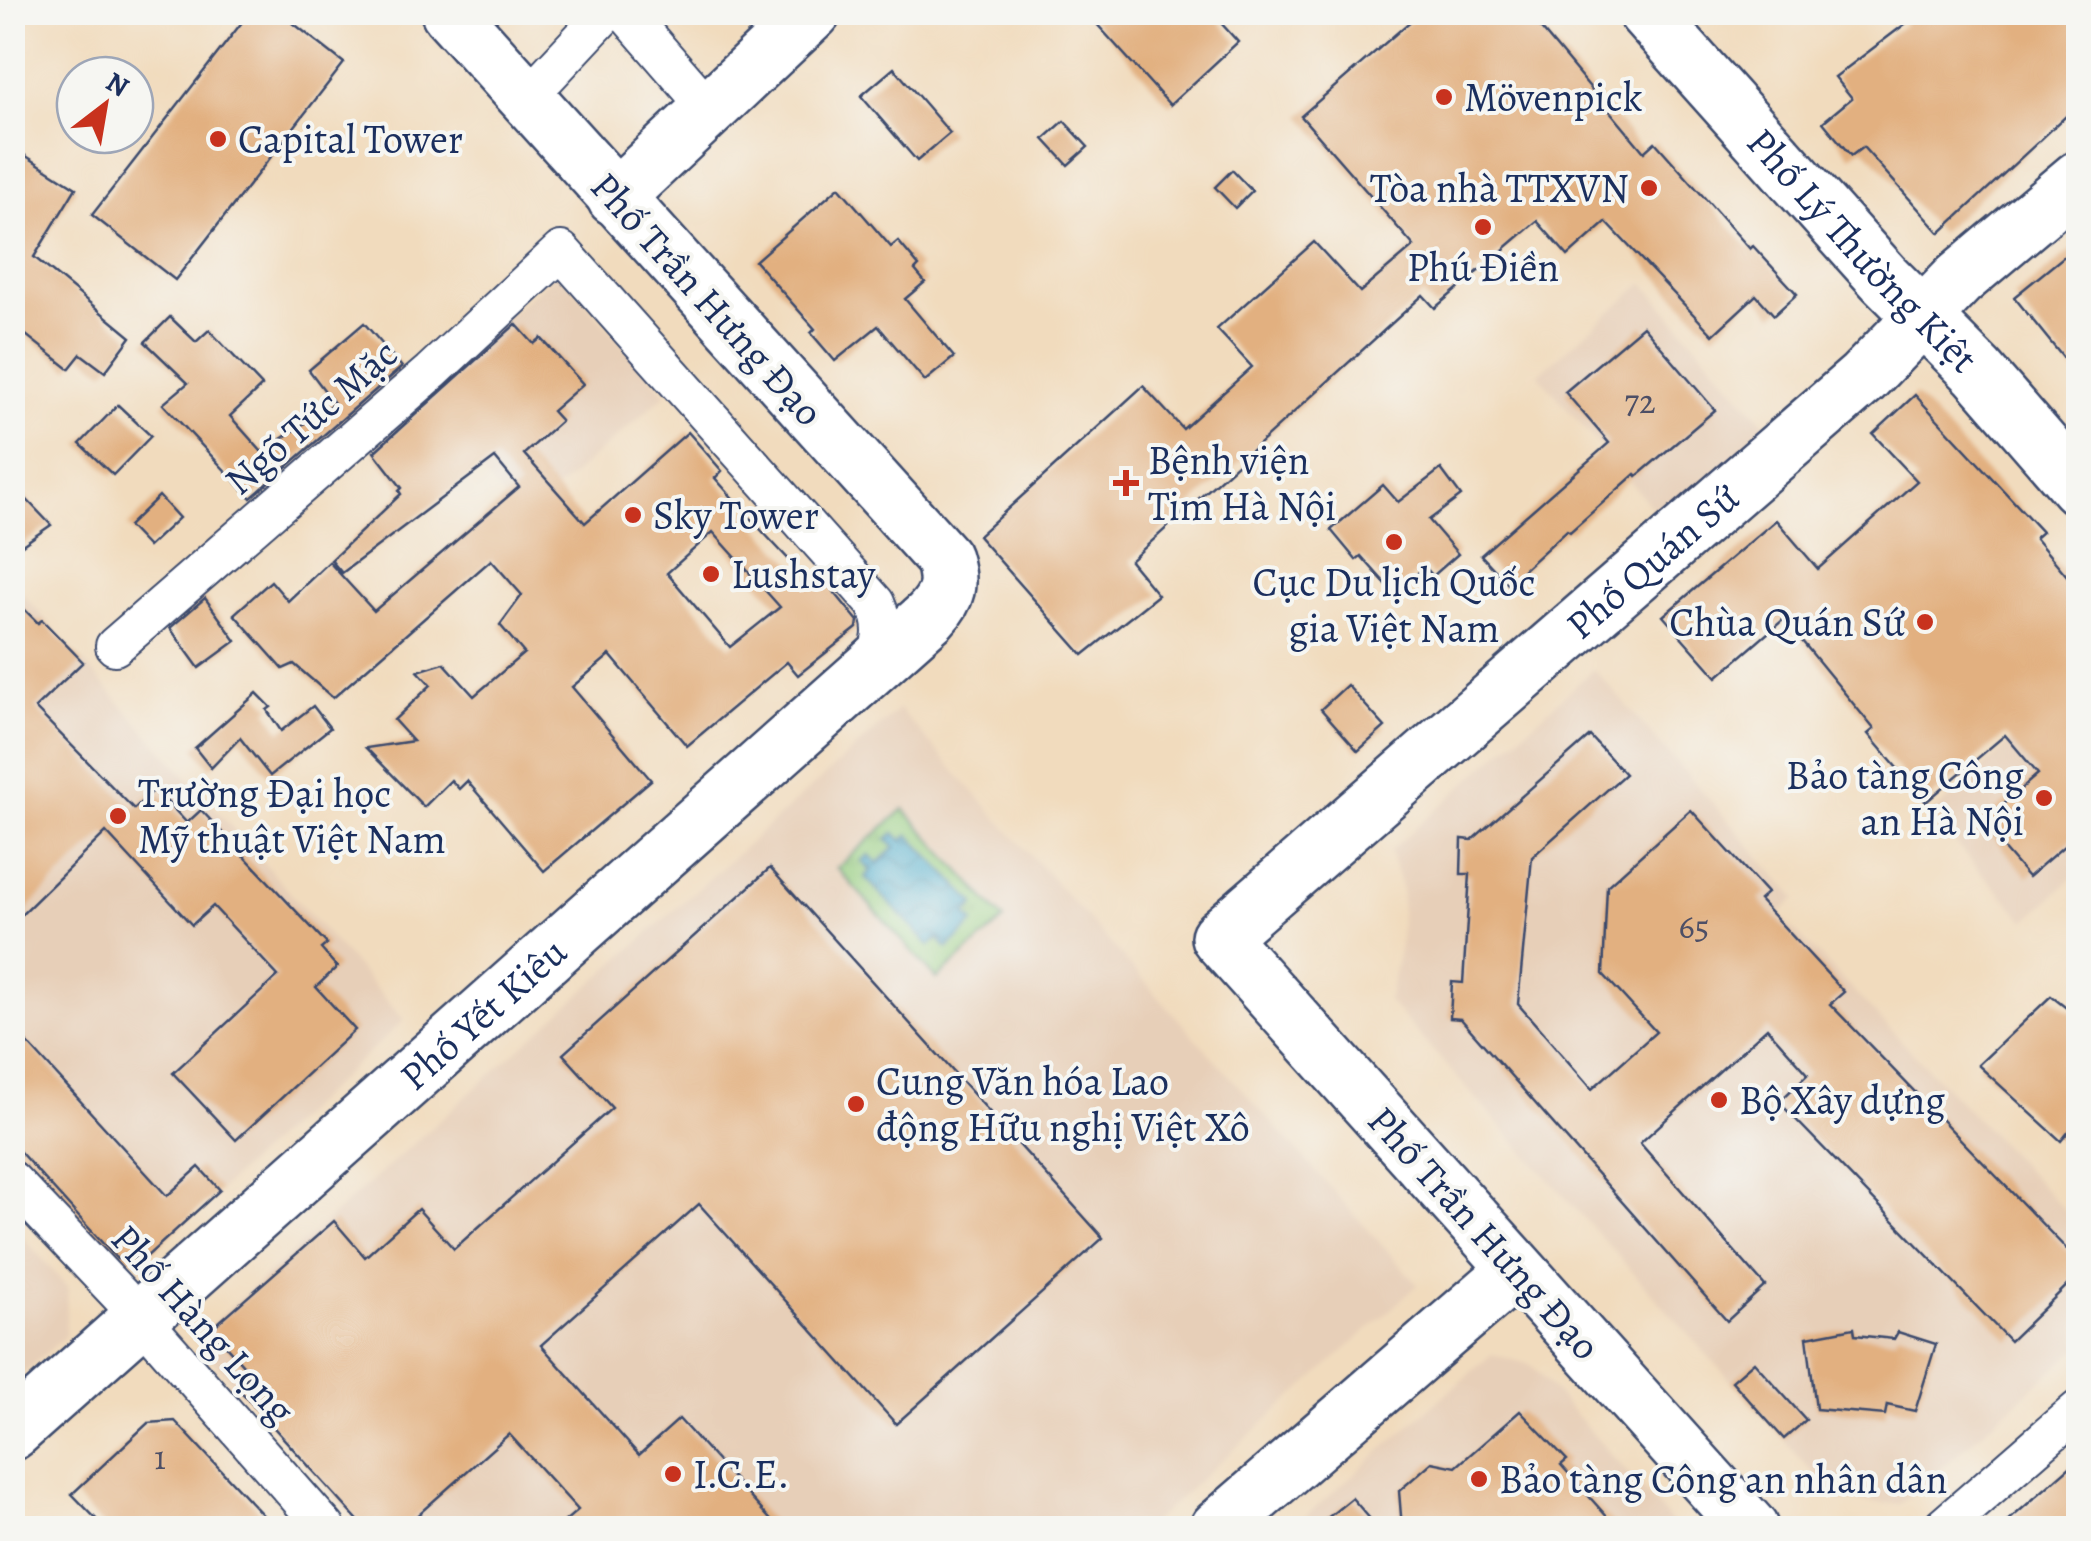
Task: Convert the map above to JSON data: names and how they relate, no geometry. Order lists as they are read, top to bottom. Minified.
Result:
{"streets":{"street":["Phố Lý Thường Kiệt","Phố Trần Hưng Đạo","Ngõ Tức Mặc","Phố Quán Sứ","Phố Yết Kiêu","Phố Hàng Lọng"]},"crossings":[["Phố Lý Thường Kiệt","Phố Quán Sứ"],["Phố Trần Hưng Đạo","Phố Quán Sứ"],["Phố Trần Hưng Đạo","Phố Yết Kiêu"],["Ngõ Tức Mặc","Phố Yết Kiêu"],["Phố Yết Kiêu","Phố Hàng Lọng"]],"places":{"other":["Mövenpick","Capital Tower","Tòa nhà TTXVN","Phú Điền","Sky Tower","Cục Du lịch Quốc gia Việt Nam","Lushstay","Chùa Quán Sứ","Bảo tàng Công an Hà Nội","Trường Đại học Mỹ thuật Việt Nam","Bộ Xây dựng","Cung Văn hóa Lao động Hữu nghị Việt Xô","I.C.E.","Bảo tàng Công an nhân dân"],"health":["Bệnh viện Tim Hà Nội"]},"house_numbers":["72","65","1"],"north":"top right"}
